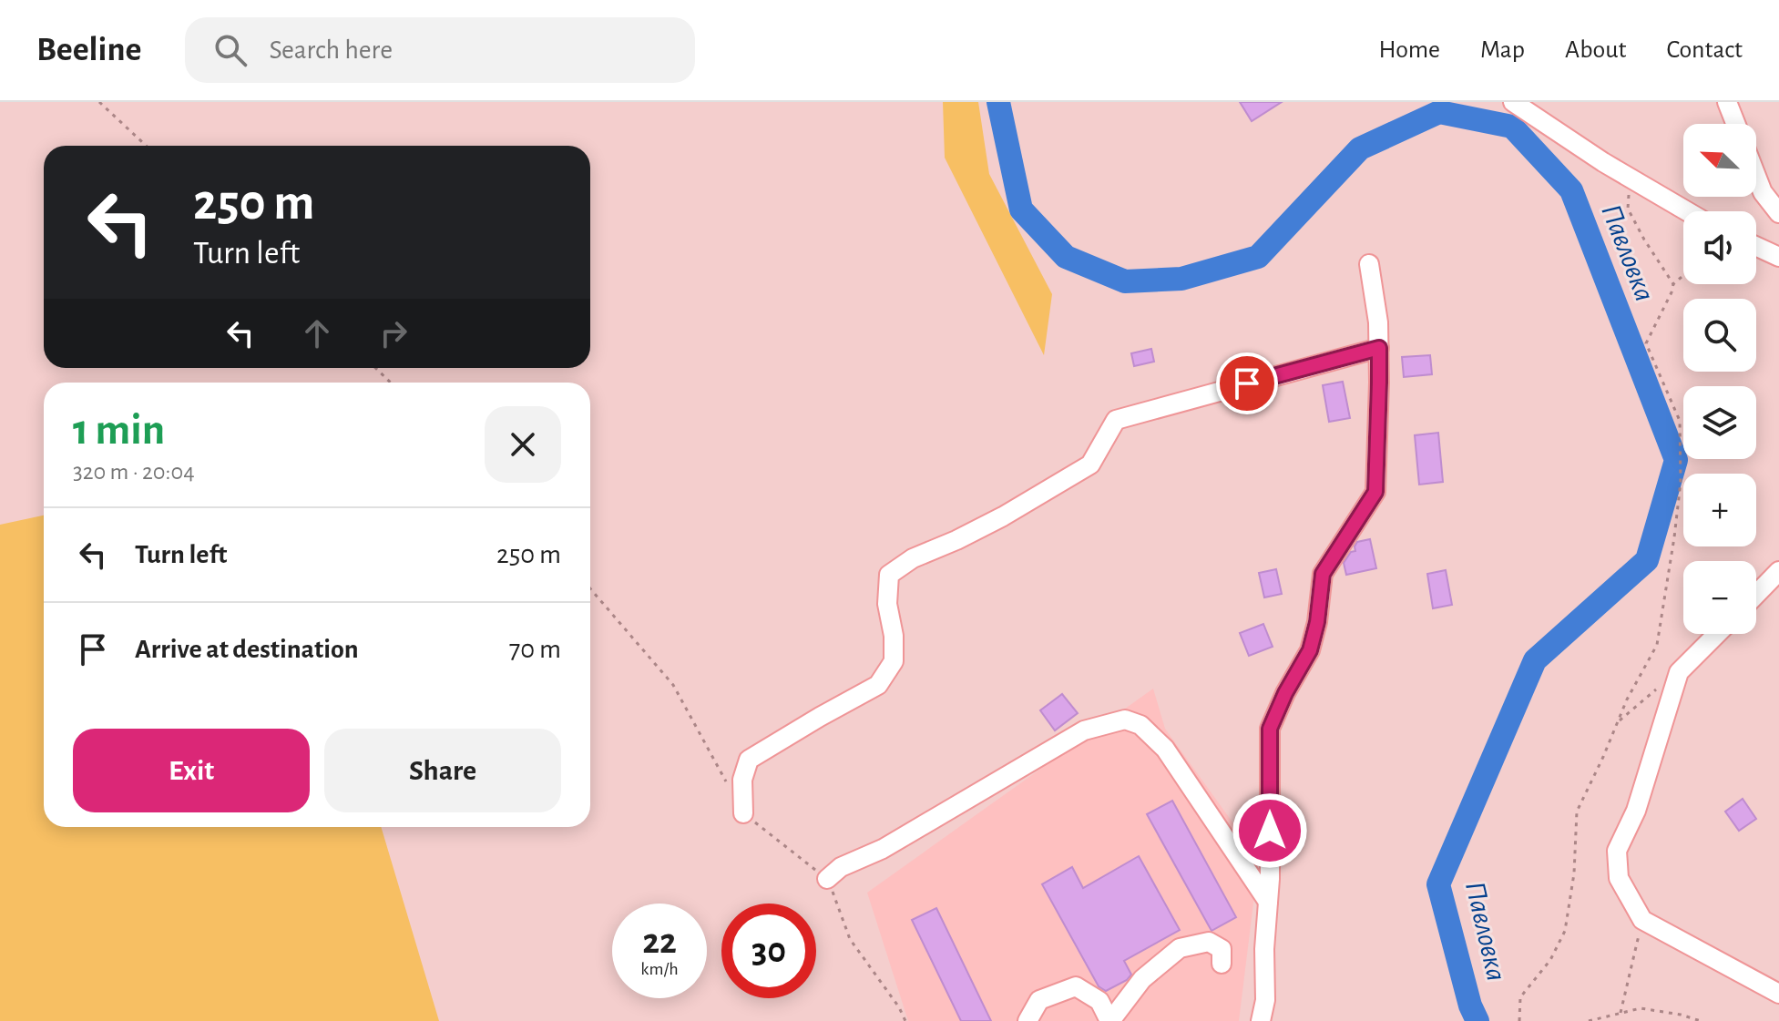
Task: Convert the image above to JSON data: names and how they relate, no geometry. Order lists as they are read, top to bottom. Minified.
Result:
{"water":["Павловка"],"north":"top left","page":{"header":"Beeline","search":"Search here","nav":["Home","Map","About","Contact"],"map_buttons":["+","−"],"turn":["250 m","Turn left"],"heading":["1 min","320 m · 20:04"],"list":[{"name":"Turn left","value":"250 m"},{"name":"Arrive at destination","value":"70 m"}],"buttons":["Exit","Share"],"speed":"22 km/h","limit":"30"}}
